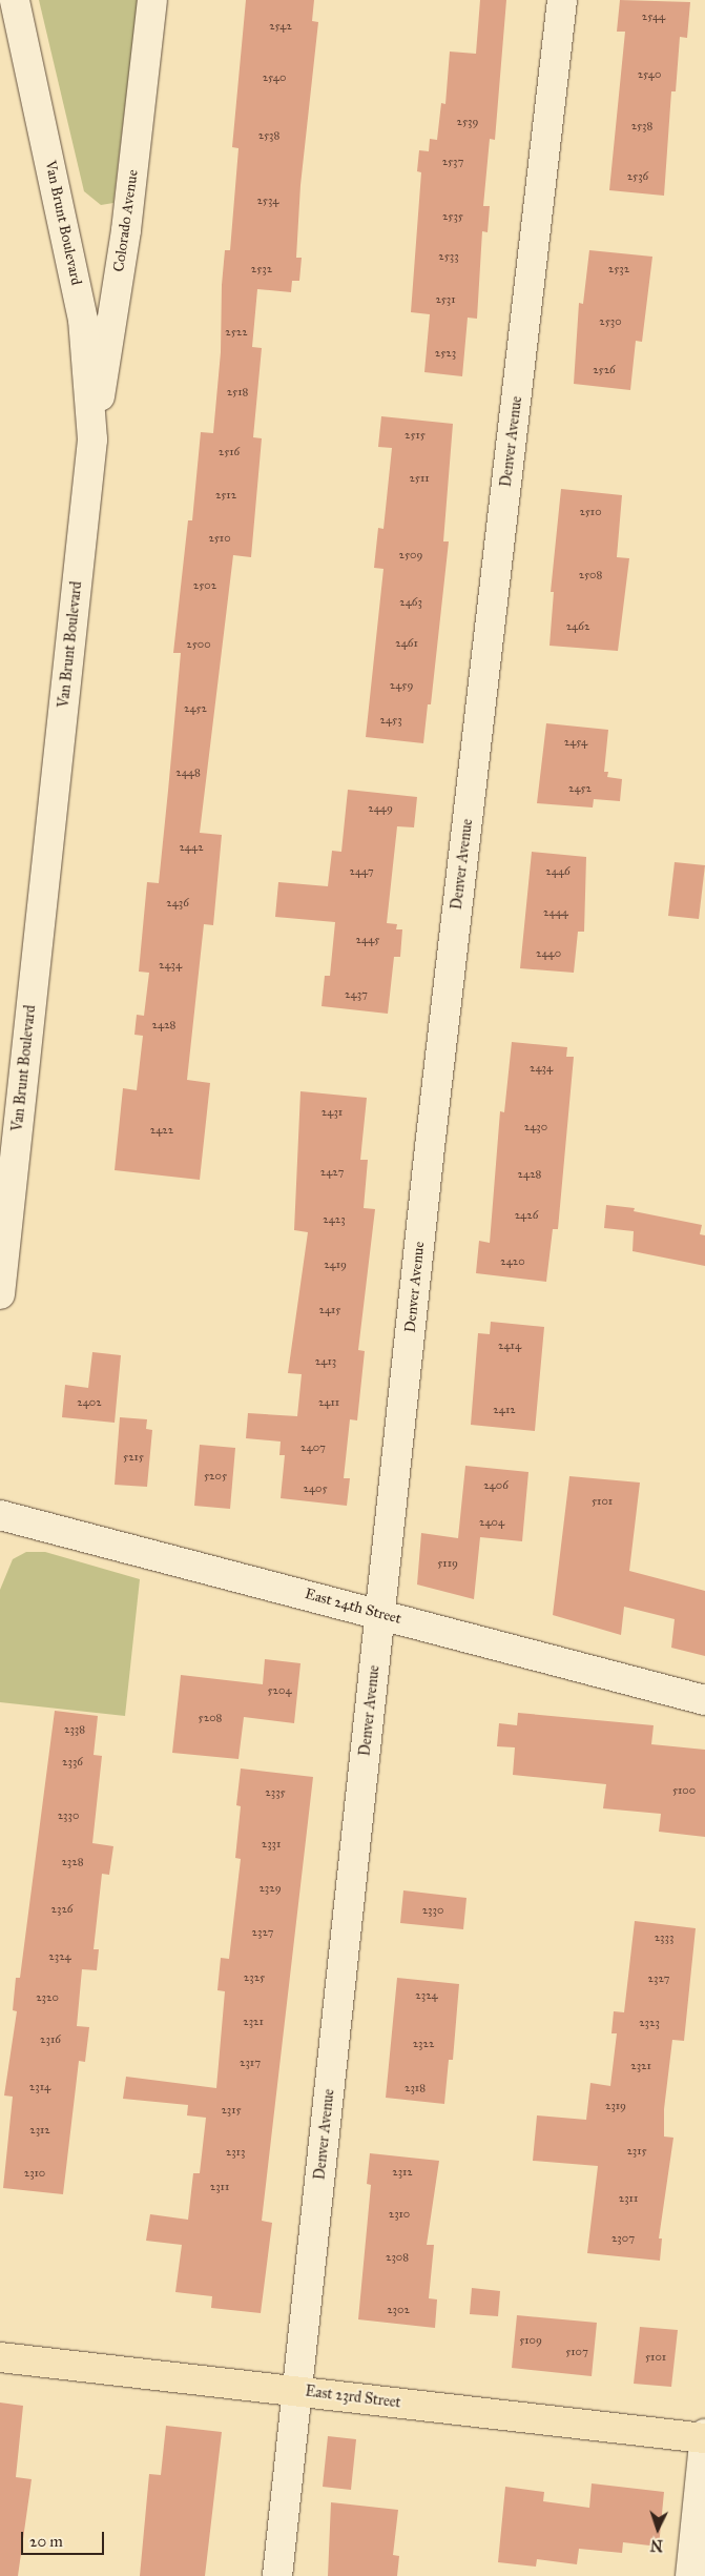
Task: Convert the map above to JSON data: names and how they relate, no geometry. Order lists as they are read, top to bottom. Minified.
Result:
{"streets":{"main road":["East 23rd Street"],"street":["Colorado Avenue","Van Brunt Boulevard","Denver Avenue","East 24th Street"]},"crossings":[["Colorado Avenue","Van Brunt Boulevard"],["Denver Avenue","East 24th Street"],["Denver Avenue","East 23rd Street"]],"house_numbers":["2544","2542","2540","2540","2539","2538","2538","2537","2536","2534","2535","2533","2532","2532","2531","2530","2522","2523","2526","2518","2515","2516","2511","2512","2510","2510","2509","2508","2502","2463","2462","2461","2500","2459","2452","2453","2454","2448","2452","2449","2442","2447","2446","2436","2444","2445","2440","2434","2437","2428","2434","2431","2430","2422","2427","2428","2426","2423","2420","2419","2415","2414","2413","2402","2411","2412","2407","5215","5205","2406","2405","5101","2404","5119","5204","5208","2338","2336","5100","2335","2330","2331","2328","2329","2326","2330","2327","2333","2324","2325","2327","2324","2320","2321","2323","2316","2322","2317","2321","2314","2318","2319","2315","2312","2315","2313","2312","2310","2311","2311","2310","2307","2308","2302","5109","5107","5101"],"scale_bar":"20 m","north":"bottom"}
